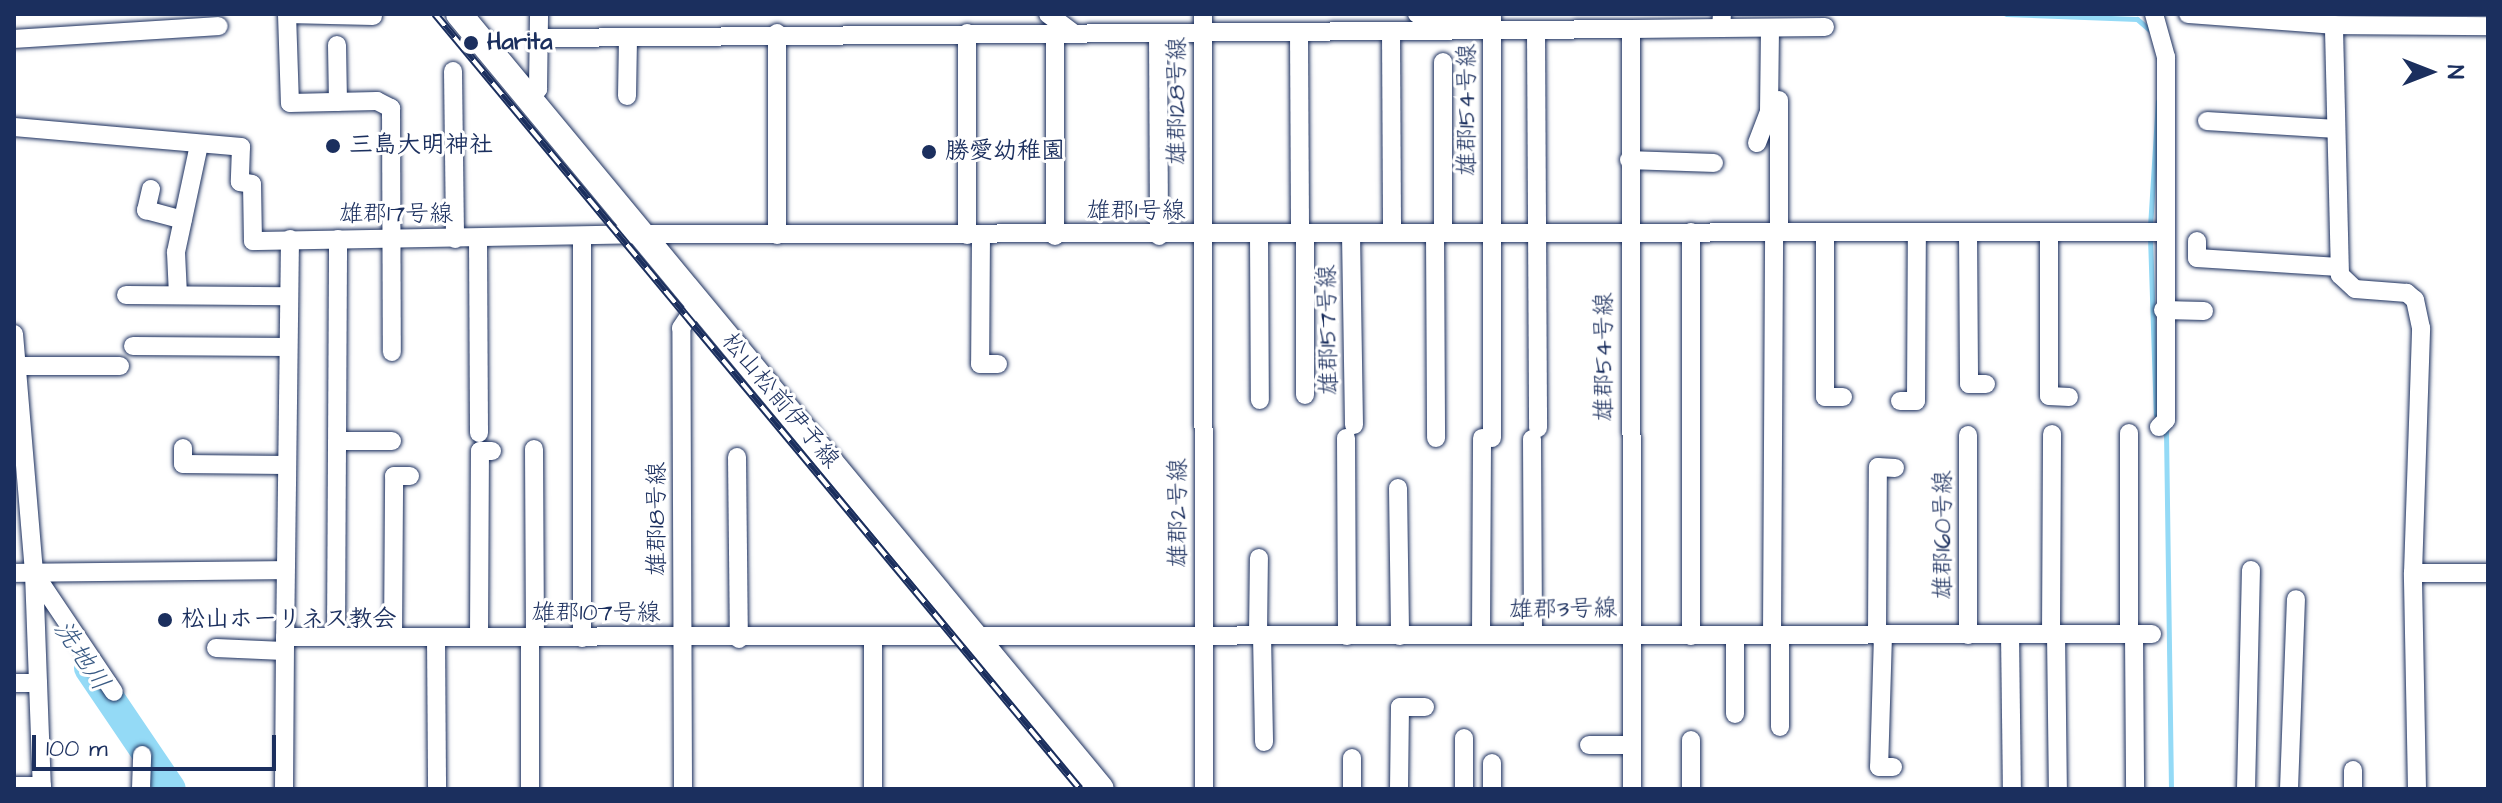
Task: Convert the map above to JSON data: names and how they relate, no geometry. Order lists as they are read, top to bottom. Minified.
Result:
{"streets":{"main road":["松山松前伊予線"],"street":["雄郡128号線","雄郡154号線","雄郡1号線","雄郡17号線","雄郡157号線","雄郡54号線","雄郡2号線","雄郡18号線","雄郡160号線","雄郡3号線","雄郡107号線"]},"crossings":[["雄郡128号線","雄郡1号線"],["雄郡128号線","雄郡2号線"],["雄郡154号線","雄郡1号線"],["雄郡154号線","雄郡3号線"],["雄郡1号線","雄郡17号線"],["雄郡1号線","雄郡157号線"],["雄郡1号線","雄郡54号線"],["雄郡1号線","松山松前伊予線"],["雄郡1号線","雄郡2号線"],["雄郡17号線","松山松前伊予線"],["雄郡157号線","雄郡3号線"],["雄郡54号線","雄郡3号線"],["松山松前伊予線","雄郡18号線"],["松山松前伊予線","雄郡3号線"],["松山松前伊予線","雄郡107号線"],["雄郡2号線","雄郡3号線"],["雄郡18号線","雄郡107号線"],["雄郡160号線","雄郡3号線"],["雄郡3号線","雄郡107号線"]],"water":["洗地川"],"places":["Harita","三島大明神社","勝愛幼稚園","松山ホーリネス教会"],"scale_bar":"100 m","north":"right"}
